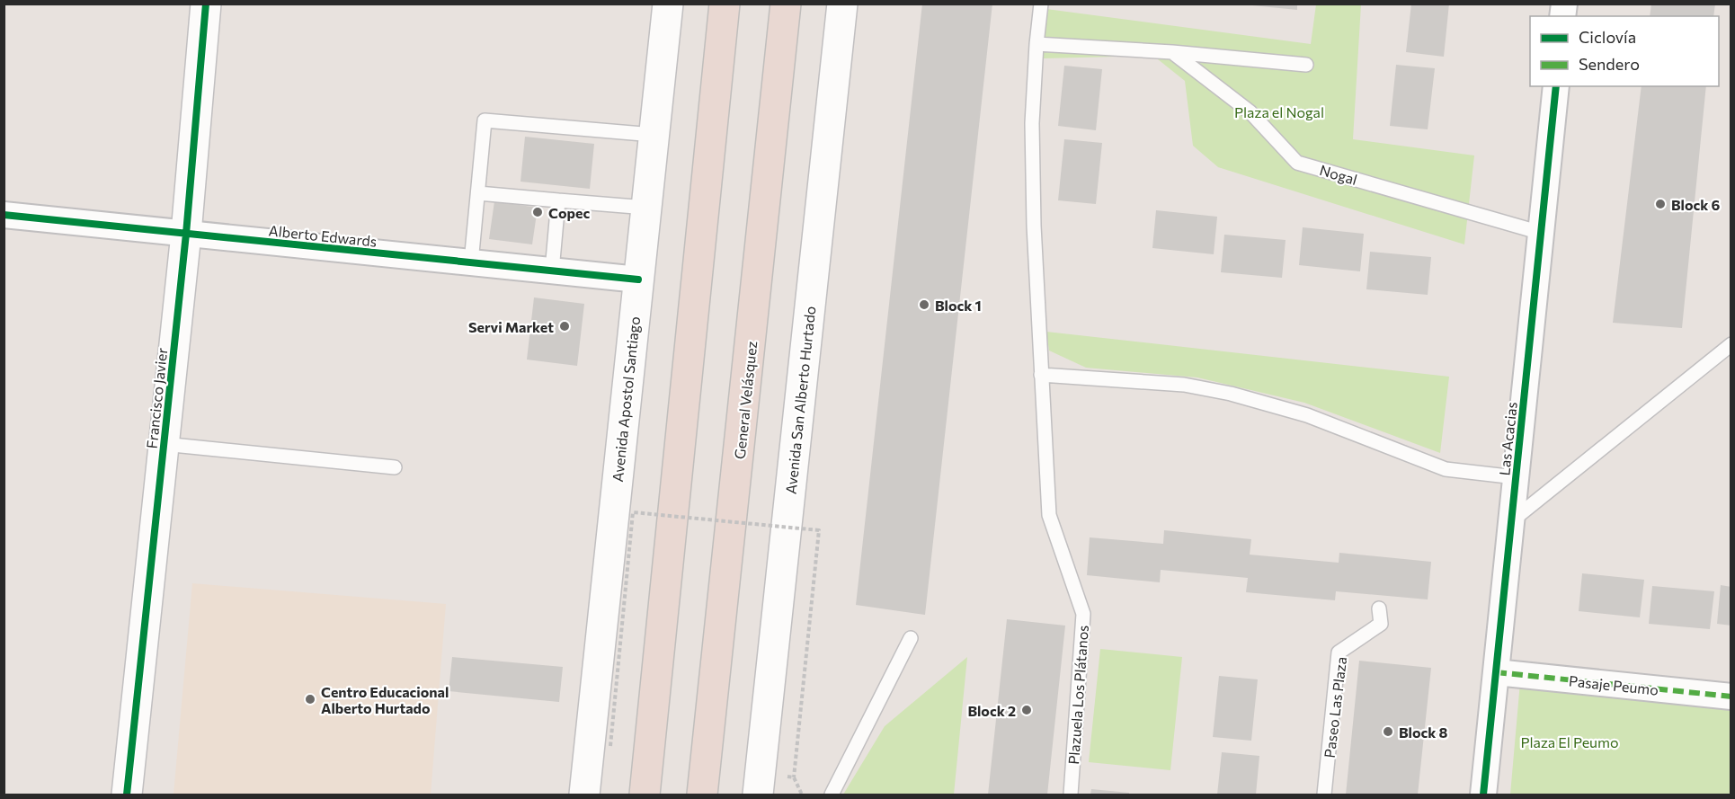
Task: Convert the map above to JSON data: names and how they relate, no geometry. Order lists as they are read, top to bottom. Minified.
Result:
{"streets":{"highway":["General Velásquez"],"main road":["Francisco Javier","Avenida Apostol Santiago","Avenida San Alberto Hurtado"],"street":["Alberto Edwards","Las Acacias","Pasaje Peumo"],"lane":["Nogal","Plazuela Los Plátanos","Paseo Las Plaza"]},"crossings":[["Nogal","Las Acacias"],["Alberto Edwards","Francisco Javier"],["Alberto Edwards","Avenida Apostol Santiago"],["Las Acacias","Pasaje Peumo"]],"parks":["Plaza el Nogal","Plaza El Peumo"],"places":["Block 6","Copec","Block 1","Servi Market","Centro Educacional Alberto Hurtado","Block 2","Block 8"],"legend":["Ciclovía","Sendero"]}
